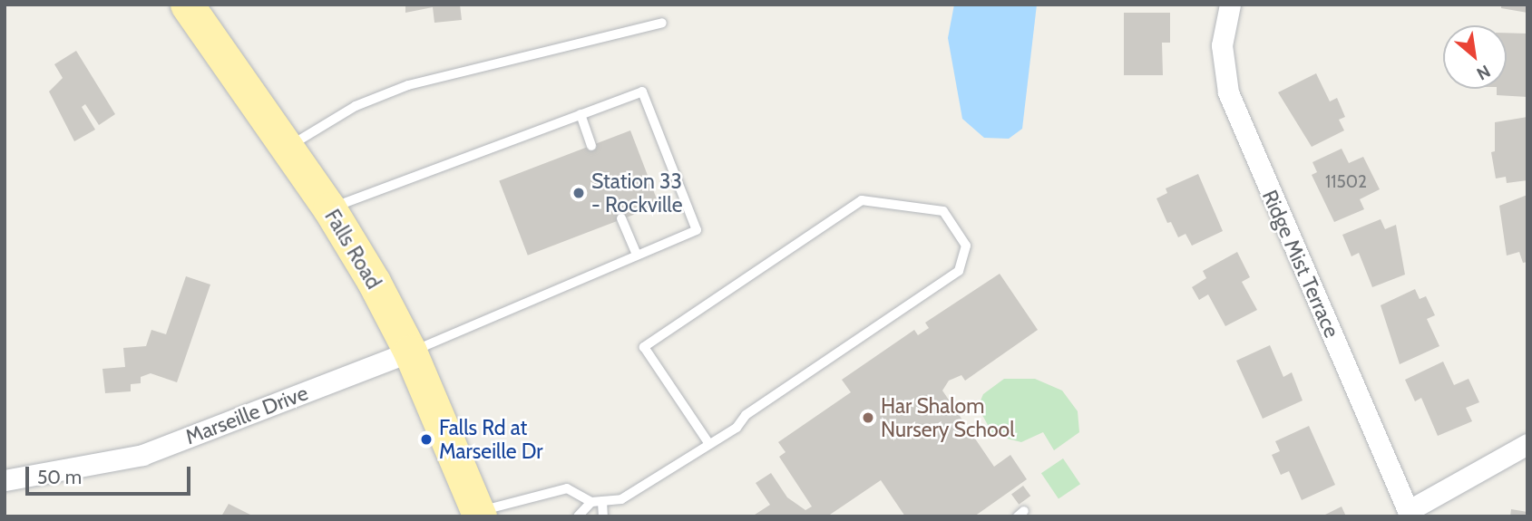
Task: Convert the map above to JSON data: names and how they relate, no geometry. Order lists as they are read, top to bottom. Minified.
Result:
{"streets":{"main road":["Falls Road"],"street":["Ridge Mist Terrace","Marseille Drive"]},"crossings":[["Falls Road","Marseille Drive"]],"places":["Station 33 - Rockville","Har Shalom Nursery School","Falls Rd at Marseille Dr"],"house_numbers":["11502"],"scale_bar":"50 m","north":"bottom right"}
